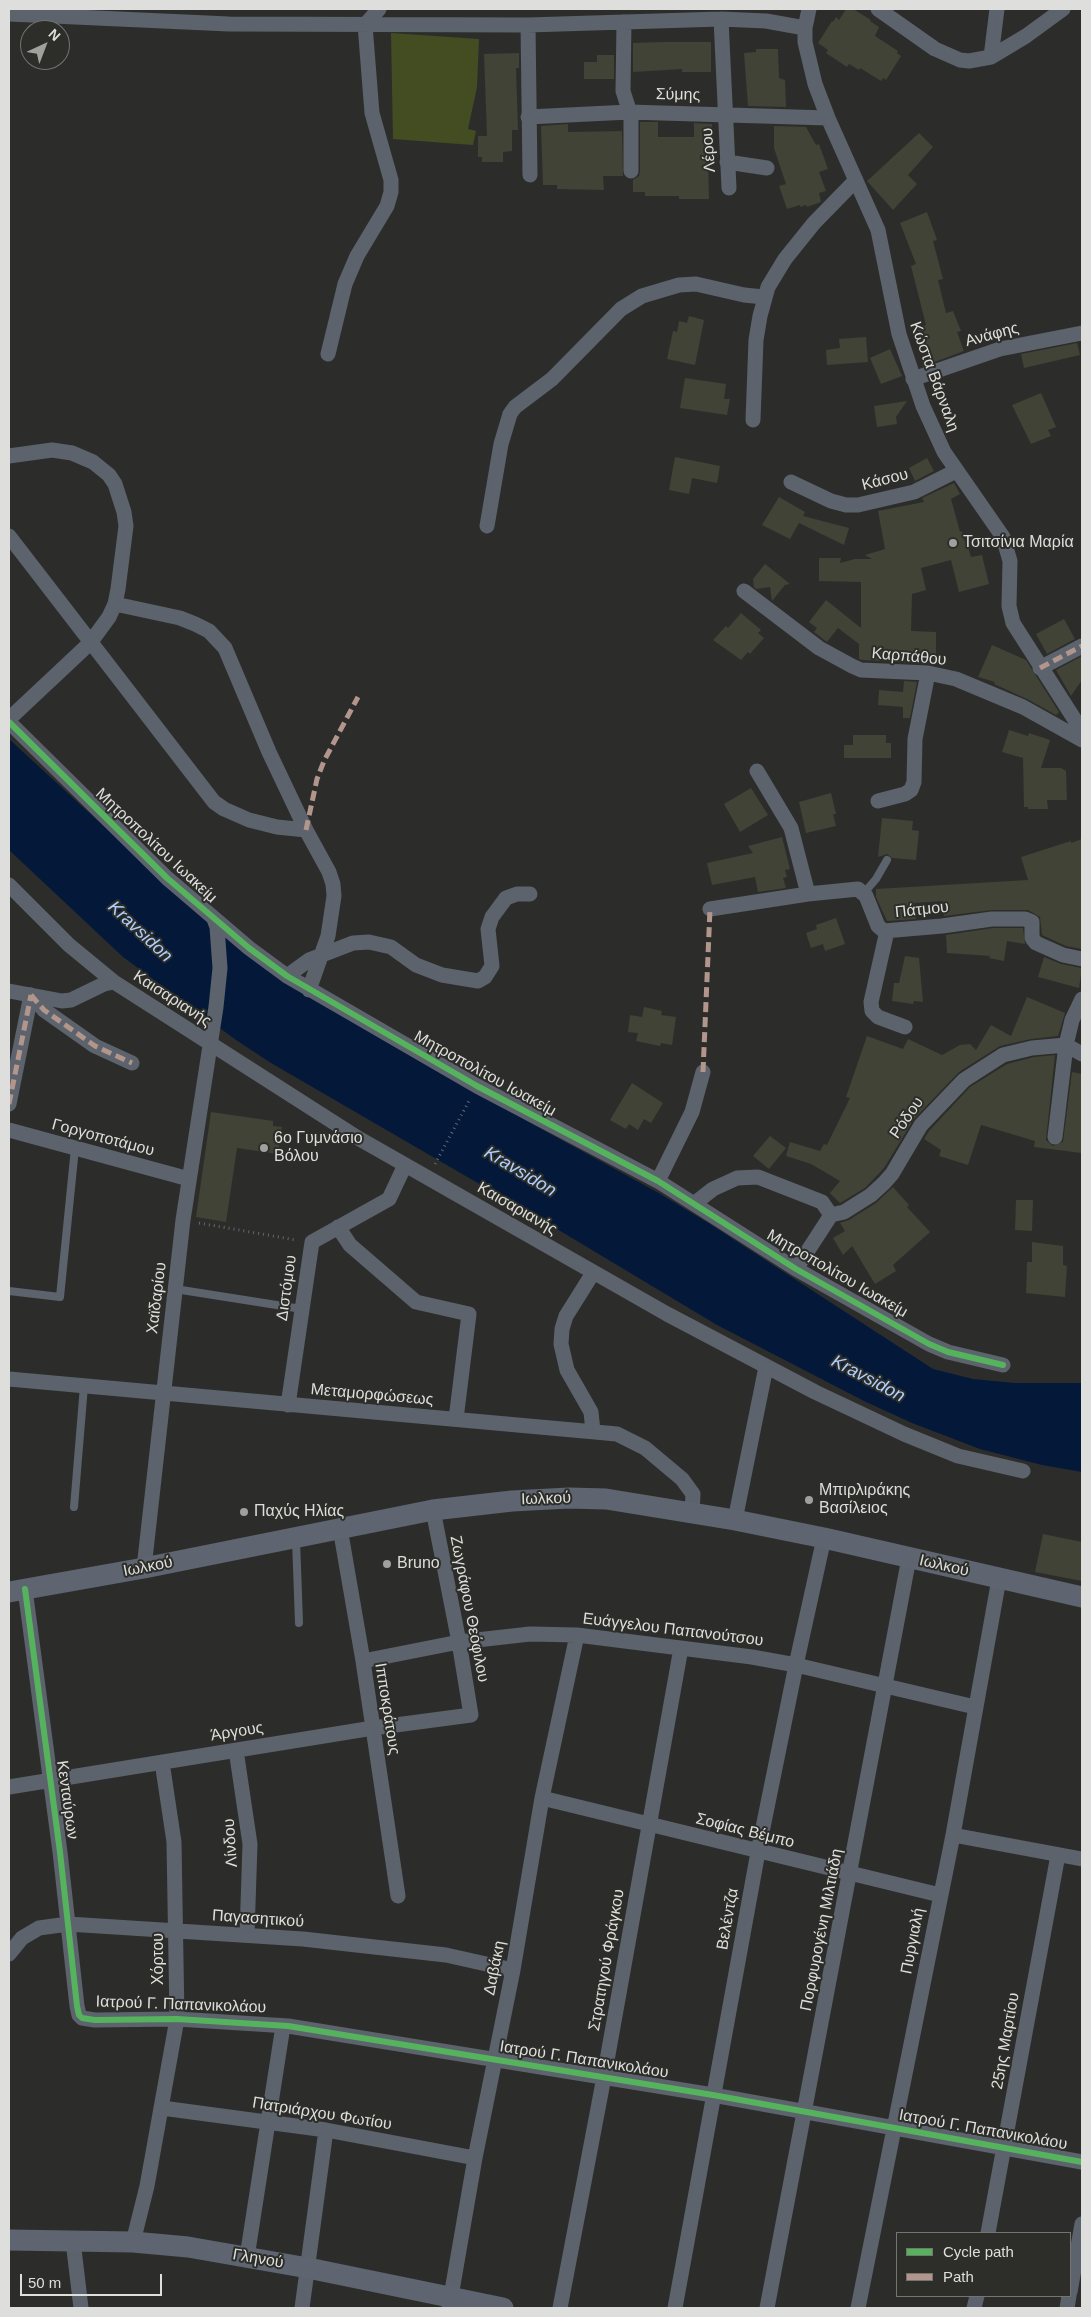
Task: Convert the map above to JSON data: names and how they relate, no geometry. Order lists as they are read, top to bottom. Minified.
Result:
{"streets":{"main road":["Ιωλκού","Γληνού"],"street":["Σύμης","Λέρου","Ανάφης","Κώστα Βάρναλη","Κάσου","Καρπάθου","Μητροπολίτου Ιωακείμ","Πάτμου","Καισαριανής","Ρόδου","Γοργοποτάμου","Διστόμου","Χαϊδαρίου","Μεταμορφώσεως","Ζωγράφου Θεόφιλου","Ευάγγελου Παπανούτσου","Ιπποκράτους","Άργους","Κενταύρων","Σοφίας Βέμπο","Λίνδου","Παγασητικού","Βελέντζα","Πορφυρογένη Μιλτιάδη","Πυργιαλή","Χόρτου","Στρατηγού Φράγκου","Δαβάκη","Ιατρού Γ. Παπανικολάου","25ης Μαρτίου","Πατριάρχου Φωτίου"]},"crossings":[["Σύμης","Λέρου"],["Σύμης","Κώστα Βάρναλη"],["Ανάφης","Κώστα Βάρναλη"],["Κώστα Βάρναλη","Κάσου"],["Μητροπολίτου Ιωακείμ","Χαϊδαρίου"],["Καισαριανής","Διστόμου"],["Καισαριανής","Χαϊδαρίου"],["Γοργοποτάμου","Χαϊδαρίου"],["Διστόμου","Μεταμορφώσεως"],["Χαϊδαρίου","Μεταμορφώσεως"],["Χαϊδαρίου","Ιωλκού"],["Μεταμορφώσεως","Ιωλκού"],["Ιωλκού","Ζωγράφου Θεόφιλου"],["Ιωλκού","Ιπποκράτους"],["Ιωλκού","Κενταύρων"],["Ιωλκού","Βελέντζα"],["Ιωλκού","Πορφυρογένη Μιλτιάδη"],["Ιωλκού","Πυργιαλή"],["Ζωγράφου Θεόφιλου","Ευάγγελου Παπανούτσου"],["Ζωγράφου Θεόφιλου","Άργους"],["Ευάγγελου Παπανούτσου","Ιπποκράτους"],["Ευάγγελου Παπανούτσου","Βελέντζα"],["Ευάγγελου Παπανούτσου","Πορφυρογένη Μιλτιάδη"],["Ευάγγελου Παπανούτσου","Πυργιαλή"],["Ευάγγελου Παπανούτσου","Στρατηγού Φράγκου"],["Ευάγγελου Παπανούτσου","Δαβάκη"],["Ιπποκράτους","Άργους"],["Άργους","Κενταύρων"],["Άργους","Λίνδου"],["Άργους","Χόρτου"],["Κενταύρων","Παγασητικού"],["Κενταύρων","Ιατρού Γ. Παπανικολάου"],["Σοφίας Βέμπο","Βελέντζα"],["Σοφίας Βέμπο","Πορφυρογένη Μιλτιάδη"],["Σοφίας Βέμπο","Πυργιαλή"],["Σοφίας Βέμπο","Στρατηγού Φράγκου"],["Σοφίας Βέμπο","Δαβάκη"],["Λίνδου","Παγασητικού"],["Παγασητικού","Χόρτου"],["Παγασητικού","Δαβάκη"],["Βελέντζα","Ιατρού Γ. Παπανικολάου"],["Πορφυρογένη Μιλτιάδη","Ιατρού Γ. Παπανικολάου"],["Πυργιαλή","Ιατρού Γ. Παπανικολάου"],["Χόρτου","Ιατρού Γ. Παπανικολάου"],["Χόρτου","Πατριάρχου Φωτίου"],["Χόρτου","Γληνού"],["Στρατηγού Φράγκου","Ιατρού Γ. Παπανικολάου"],["Δαβάκη","Ιατρού Γ. Παπανικολάου"],["Δαβάκη","Πατριάρχου Φωτίου"],["Δαβάκη","Γληνού"],["Ιατρού Γ. Παπανικολάου","25ης Μαρτίου"]],"water":["Kravsidon"],"places":["Τσιτσίνια Μαρία","6ο Γυμνάσιο Βόλου","Μπιρλιράκης Βασίλειος","Παχύς Ηλίας","Bruno"],"legend":["Cycle path","Path"],"scale_bar":"50 m","north":"top right"}
